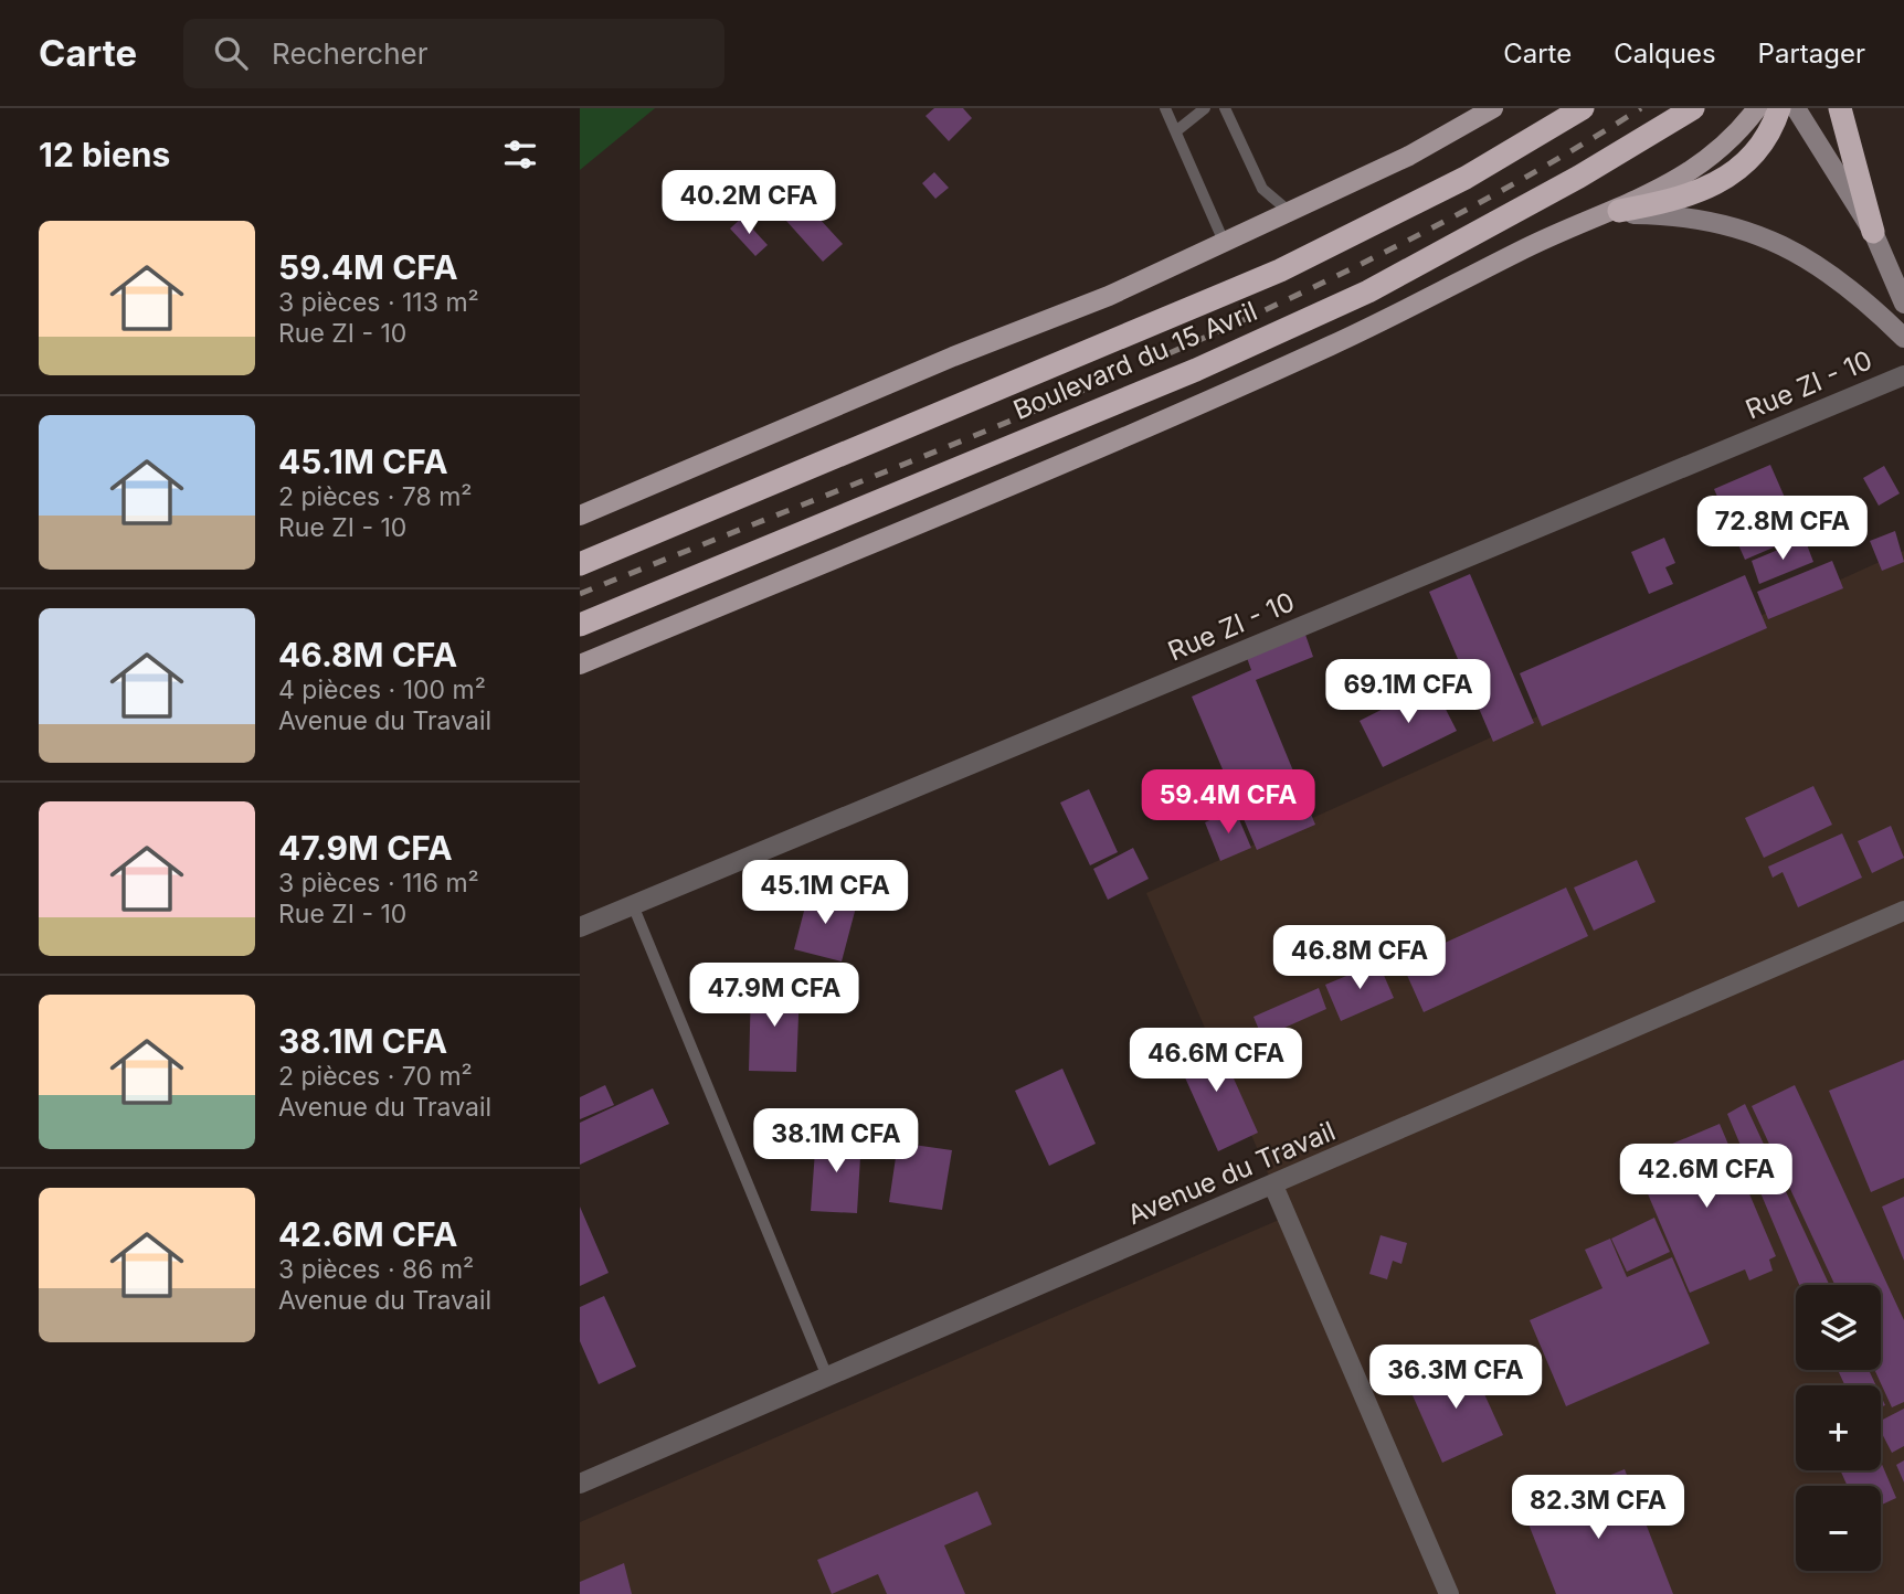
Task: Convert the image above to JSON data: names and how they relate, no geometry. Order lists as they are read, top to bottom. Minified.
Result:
{"streets":{"highway":["Boulevard du 15 Avril"],"street":["Rue ZI - 10","Avenue du Travail"]},"page":{"header":"Carte","search":"Rechercher","nav":["Carte","Calques","Partager"],"heading":"12 biens","price":["40.2M CFA","72.8M CFA","69.1M CFA","59.4M CFA","45.1M CFA","46.8M CFA","47.9M CFA","46.6M CFA","38.1M CFA","42.6M CFA","36.3M CFA","82.3M CFA"],"list":[{"name":"59.4M CFA","note":"3 pièces · 113 m² · Rue ZI - 10"},{"name":"45.1M CFA","note":"2 pièces · 78 m² · Rue ZI - 10"},{"name":"46.8M CFA","note":"4 pièces · 100 m² · Avenue du Travail"},{"name":"47.9M CFA","note":"3 pièces · 116 m² · Rue ZI - 10"},{"name":"38.1M CFA","note":"2 pièces · 70 m² · Avenue du Travail"},{"name":"42.6M CFA","note":"3 pièces · 86 m² · Avenue du Travail"}],"map_buttons":["+","−"]}}
